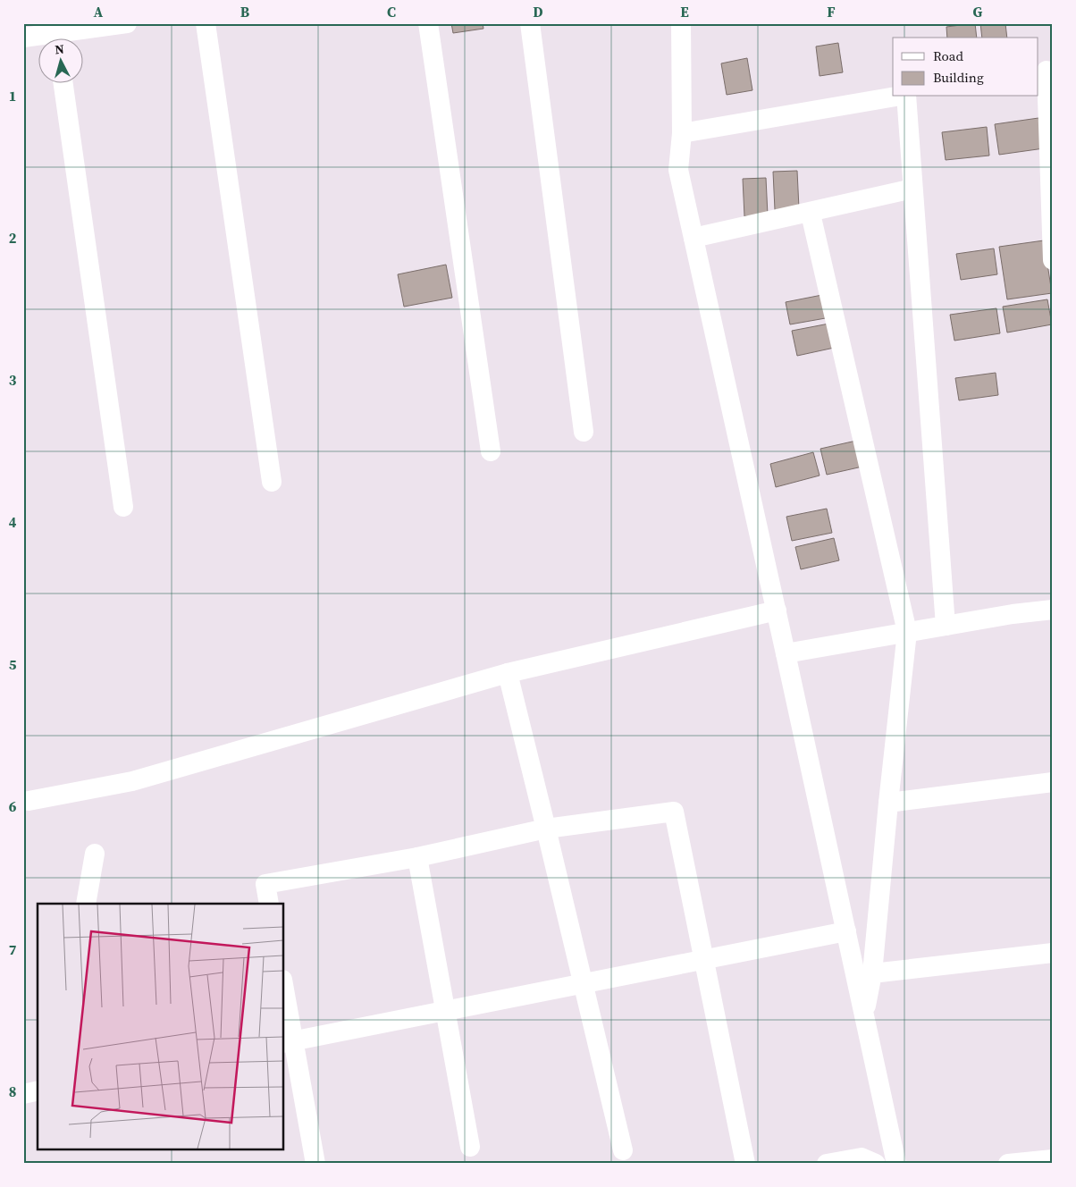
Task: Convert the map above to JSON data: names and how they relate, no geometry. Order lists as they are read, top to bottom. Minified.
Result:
{"legend":["Road","Building"],"north":"top","grid":{"columns":["A","B","C","D","E","F","G"],"rows":["1","2","3","4","5","6","7","8"]}}
